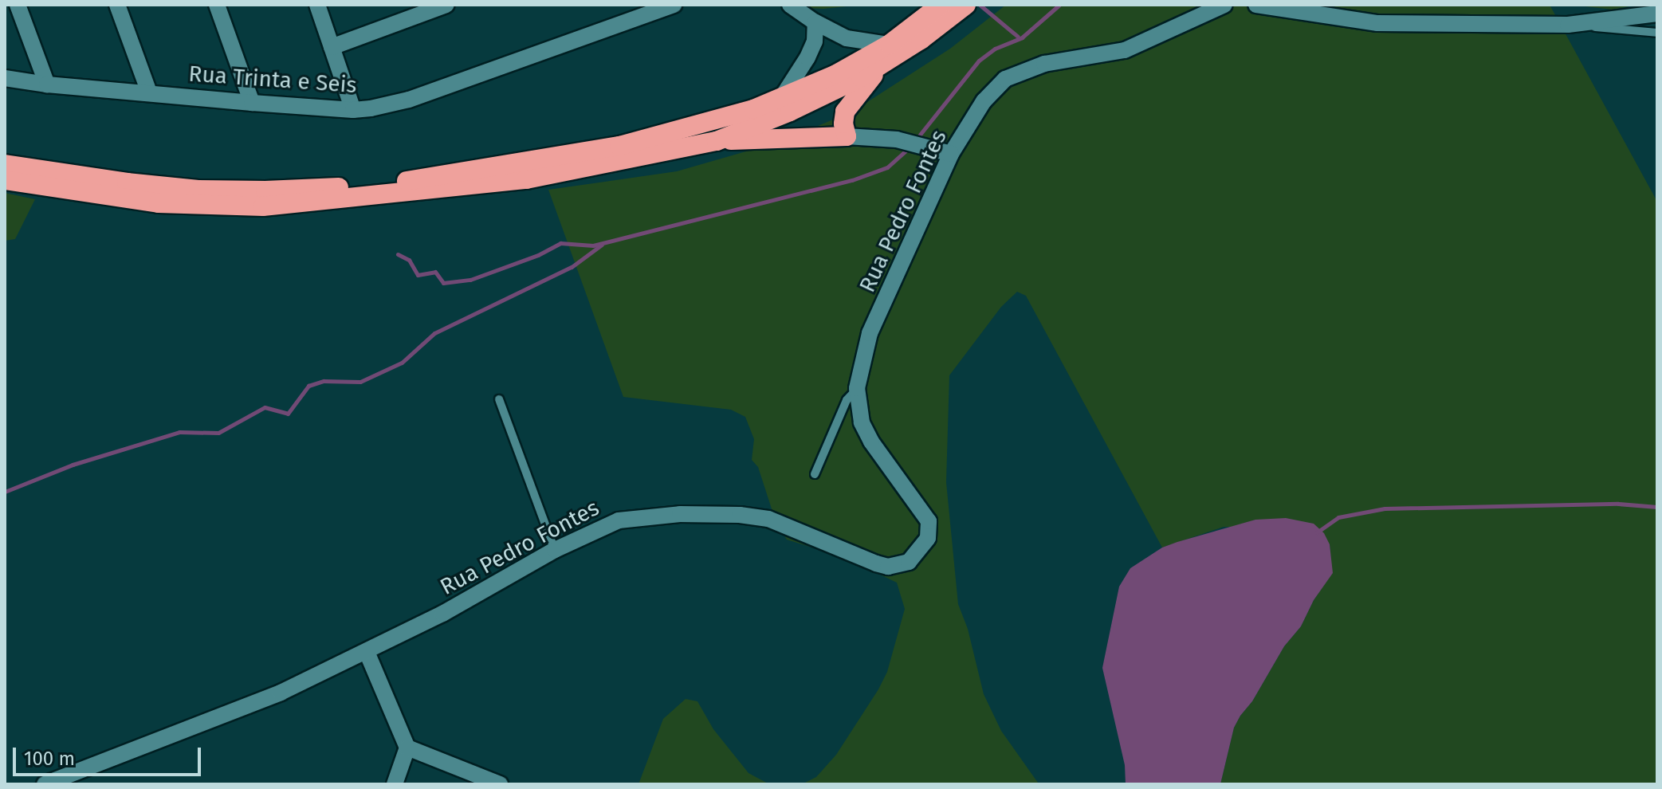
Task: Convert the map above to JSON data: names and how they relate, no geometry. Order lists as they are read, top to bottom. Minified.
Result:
{"streets":{"street":["Rua Trinta e Seis","Rua Pedro Fontes"]},"scale_bar":"100 m"}
